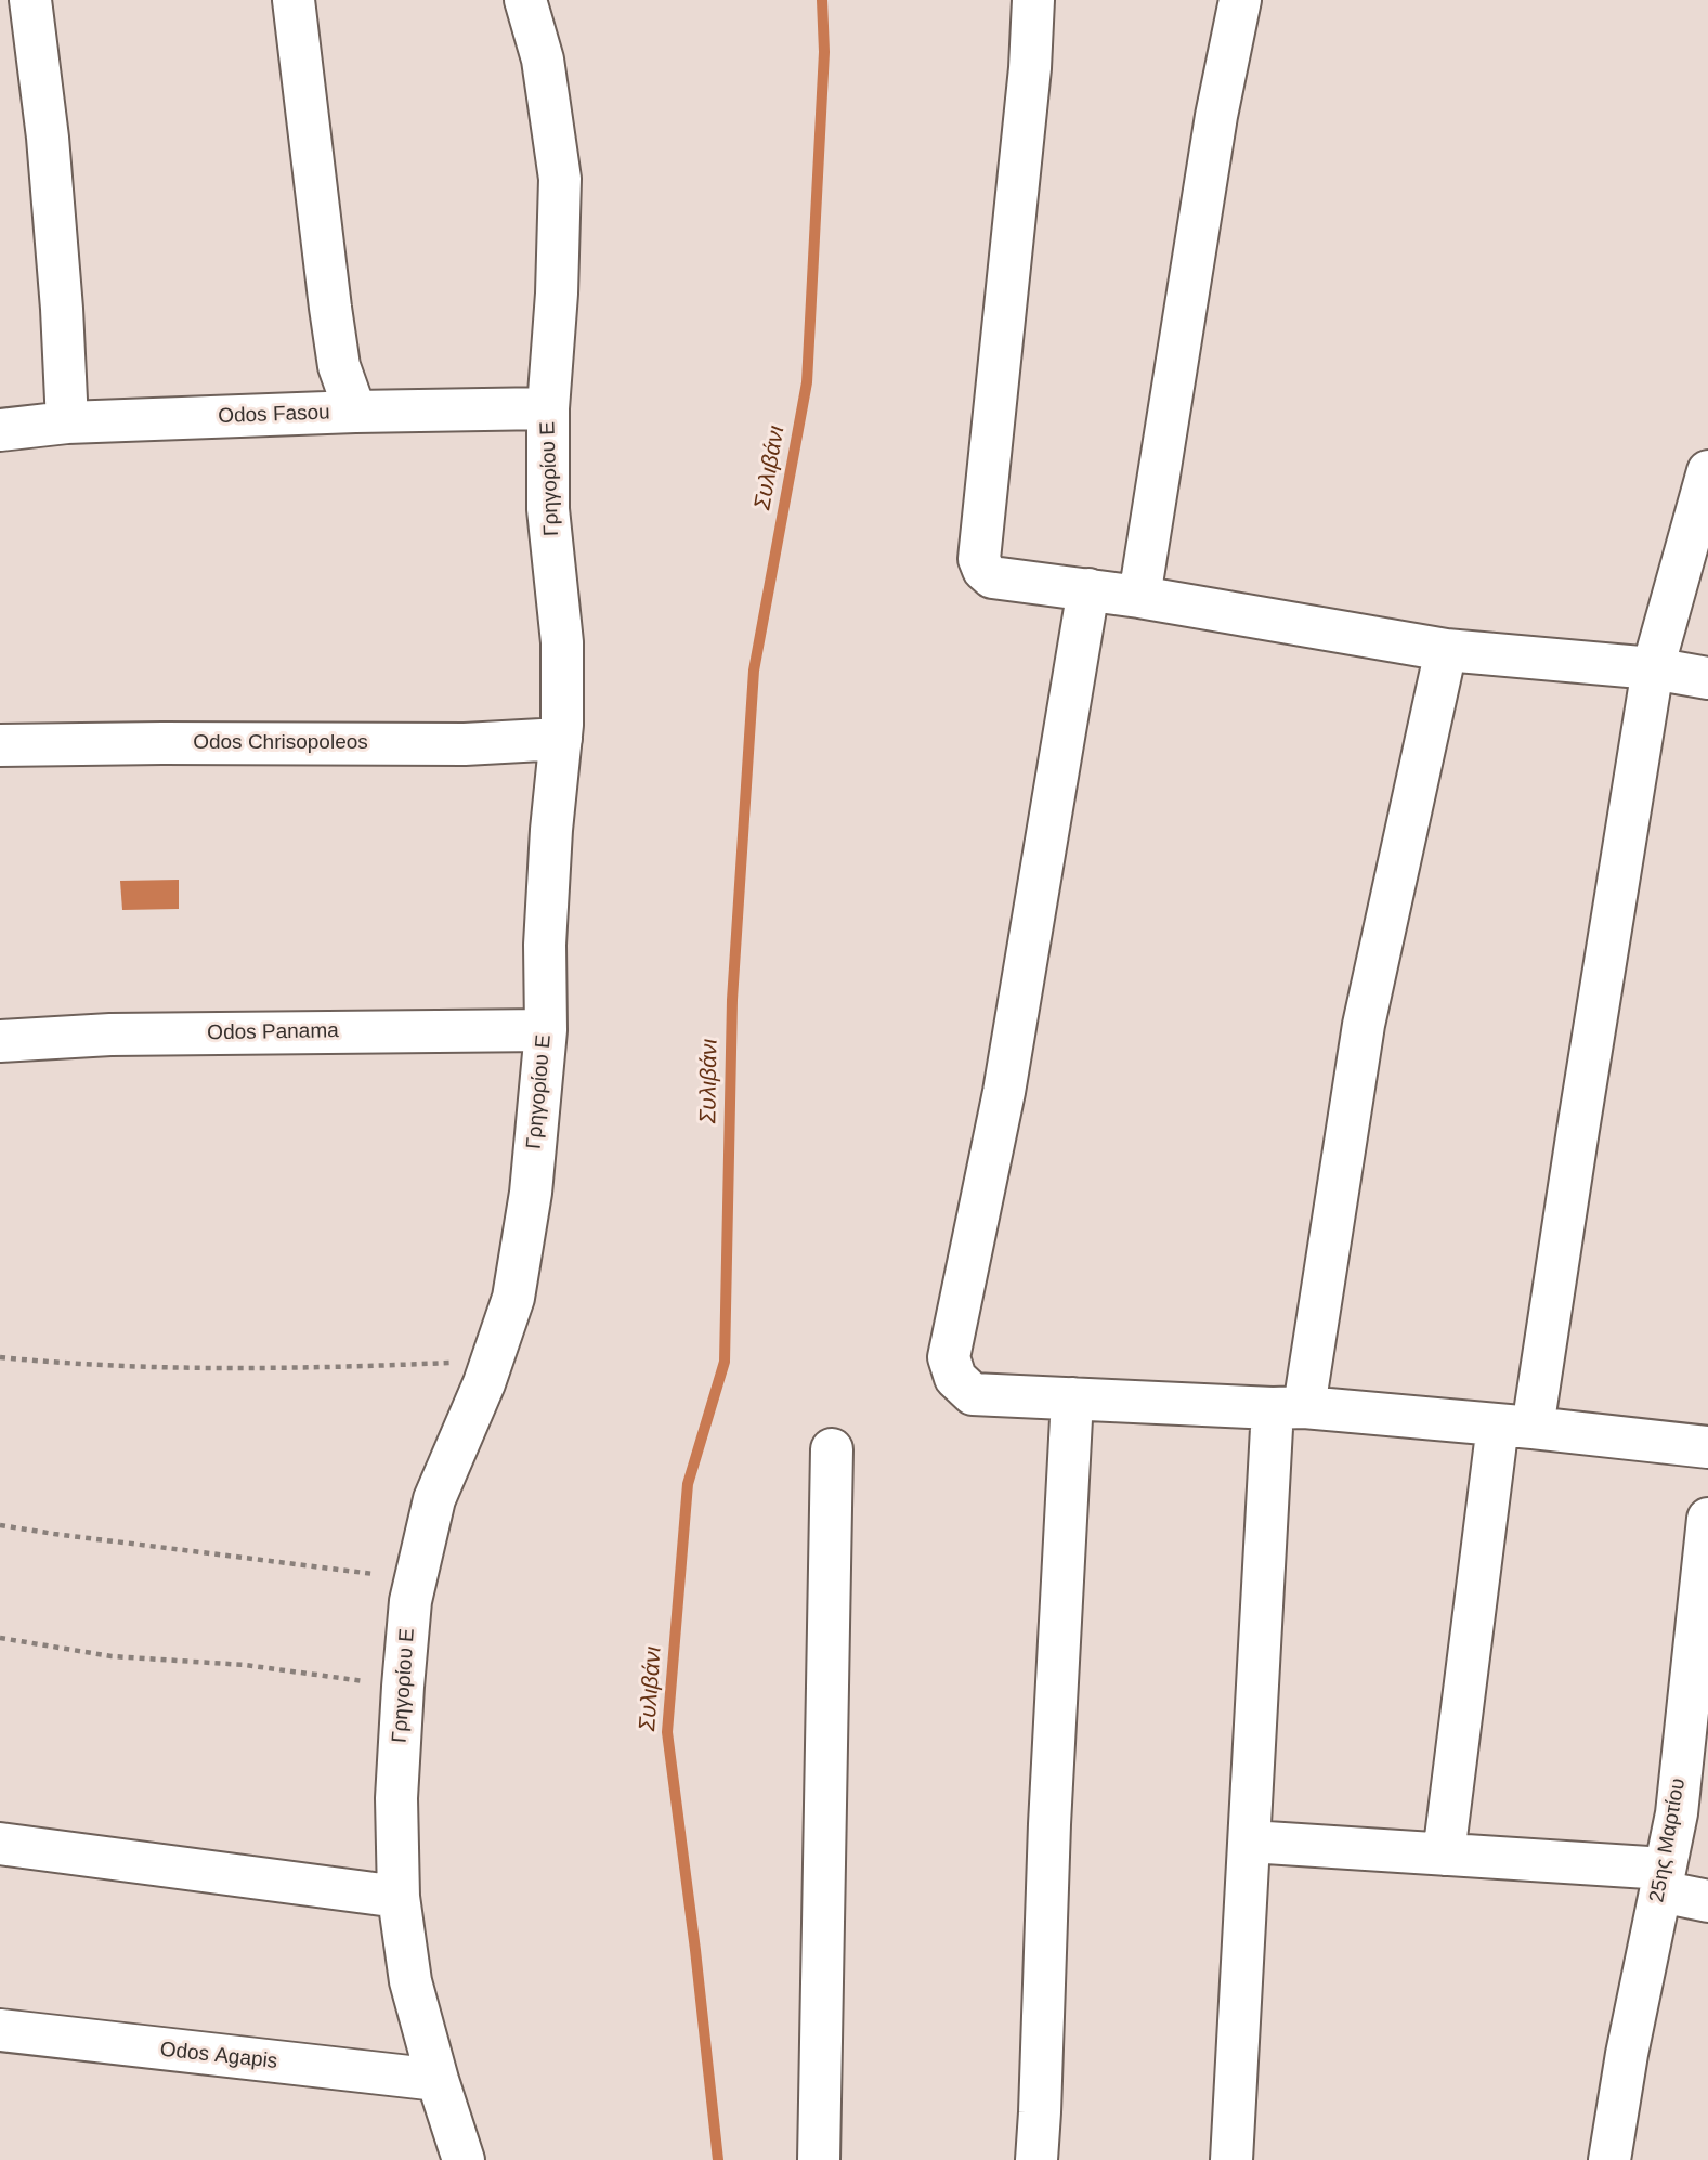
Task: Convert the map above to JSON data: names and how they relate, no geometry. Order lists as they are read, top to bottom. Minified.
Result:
{"streets":{"street":["Odos Fasou","Γρηγορίου Ε","Odos Chrisopoleos","Odos Panama","25ης Μαρτίου","Odos Agapis"]},"crossings":[["Odos Fasou","Γρηγορίου Ε"],["Γρηγορίου Ε","Odos Chrisopoleos"],["Γρηγορίου Ε","Odos Panama"],["Γρηγορίου Ε","Odos Agapis"]],"water":["Συλιβάνι"]}
